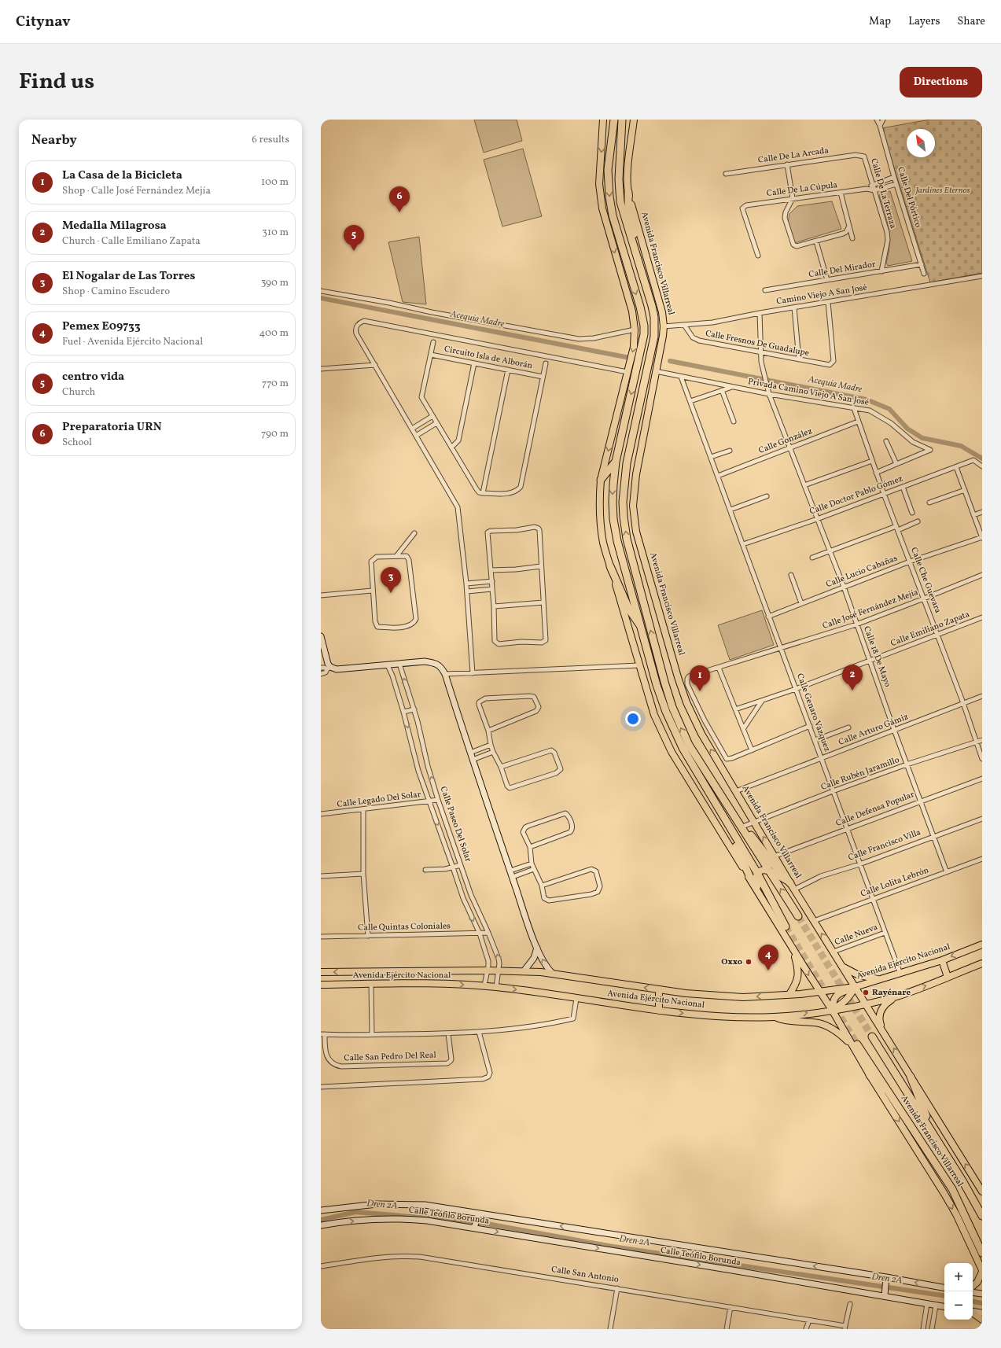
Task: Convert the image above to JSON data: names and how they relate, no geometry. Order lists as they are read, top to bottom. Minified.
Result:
{"streets":{"highway":["Avenida Francisco Villarreal"],"main road":["Avenida Ejército Nacional","Calle Teófilo Borunda"],"street":["Calle De La Arcada","Calle De La Cúpula","Calle De La Terraza","Calle Del Pórtico","Calle Del Mirador","Camino Viejo A San José","Calle Fresnos De Guadalupe","Circuito Isla de Alborán","Privada Camino Viejo A San José","Calle González","Calle Doctor Pablo Gómez","Calle Lucio Cabañas","Calle Che Guevara","Calle José Fernández Mejía","Calle Emiliano Zapata","Calle 18 De Mayo","Calle Genaro Vázquez","Calle Arturo Gámiz","Calle Rubén Jaramillo","Calle Legado Del Solar","Calle Defensa Popular","Calle Paseo Del Solar","Calle Francisco Villa","Calle Lolita Lebrón","Calle Quintas Coloniales","Calle Nueva","Calle San Pedro Del Real","Calle San Antonio"]},"crossings":[["Calle De La Arcada","Calle De La Terraza"],["Calle De La Cúpula","Calle De La Terraza"],["Calle De La Cúpula","Calle Del Pórtico"],["Calle De La Terraza","Calle Del Mirador"],["Calle Del Pórtico","Calle Del Mirador"],["Avenida Francisco Villarreal","Camino Viejo A San José"],["Avenida Francisco Villarreal","Privada Camino Viejo A San José"],["Avenida Francisco Villarreal","Calle Arturo Gámiz"],["Avenida Francisco Villarreal","Calle Rubén Jaramillo"],["Avenida Francisco Villarreal","Calle Defensa Popular"],["Avenida Francisco Villarreal","Calle Francisco Villa"],["Avenida Francisco Villarreal","Calle Lolita Lebrón"],["Avenida Francisco Villarreal","Calle Nueva"],["Avenida Francisco Villarreal","Avenida Ejército Nacional"],["Camino Viejo A San José","Calle Fresnos De Guadalupe"],["Camino Viejo A San José","Calle 18 De Mayo"],["Calle Fresnos De Guadalupe","Calle 18 De Mayo"],["Privada Camino Viejo A San José","Calle Che Guevara"],["Privada Camino Viejo A San José","Calle 18 De Mayo"],["Privada Camino Viejo A San José","Calle Genaro Vázquez"],["Calle González","Calle Che Guevara"],["Calle González","Calle 18 De Mayo"],["Calle González","Calle Genaro Vázquez"],["Calle Doctor Pablo Gómez","Calle Che Guevara"],["Calle Doctor Pablo Gómez","Calle 18 De Mayo"],["Calle Doctor Pablo Gómez","Calle Genaro Vázquez"],["Calle Lucio Cabañas","Calle Che Guevara"],["Calle Lucio Cabañas","Calle 18 De Mayo"],["Calle Lucio Cabañas","Calle Genaro Vázquez"],["Calle Che Guevara","Calle José Fernández Mejía"],["Calle Che Guevara","Calle Emiliano Zapata"],["Calle Che Guevara","Calle Arturo Gámiz"],["Calle Che Guevara","Calle Rubén Jaramillo"],["Calle José Fernández Mejía","Calle 18 De Mayo"],["Calle José Fernández Mejía","Calle Genaro Vázquez"],["Calle Emiliano Zapata","Calle 18 De Mayo"],["Calle Emiliano Zapata","Calle Genaro Vázquez"],["Calle 18 De Mayo","Calle Arturo Gámiz"],["Calle 18 De Mayo","Calle Rubén Jaramillo"],["Calle 18 De Mayo","Calle Defensa Popular"],["Calle 18 De Mayo","Calle Francisco Villa"],["Calle 18 De Mayo","Calle Lolita Lebrón"],["Calle Genaro Vázquez","Calle Arturo Gámiz"],["Calle Genaro Vázquez","Calle Rubén Jaramillo"],["Calle Genaro Vázquez","Calle Defensa Popular"],["Calle Genaro Vázquez","Calle Francisco Villa"],["Calle Genaro Vázquez","Calle Lolita Lebrón"],["Calle Genaro Vázquez","Calle Nueva"],["Calle Genaro Vázquez","Avenida Ejército Nacional"],["Calle Legado Del Solar","Calle Paseo Del Solar"],["Calle Paseo Del Solar","Calle Quintas Coloniales"],["Calle Paseo Del Solar","Avenida Ejército Nacional"],["Avenida Ejército Nacional","Calle San Pedro Del Real"]],"water":["Acequia Madre","Dren 2A"],"parks":["Jardines Eternos"],"places":["Oxxo","Rayénare"],"north":"top left","page":{"header":"Citynav","nav":["Map","Layers","Share"],"title":"Find us","buttons":"Directions","heading":["Nearby","6 results"],"list":[{"mark":"1","name":"La Casa de la Bicicleta","note":"Shop · Calle José Fernández Mejía","value":"100 m"},{"mark":"2","name":"Medalla Milagrosa","note":"Church · Calle Emiliano Zapata","value":"310 m"},{"mark":"3","name":"El Nogalar de Las Torres","note":"Shop · Camino Escudero","value":"390 m"},{"mark":"4","name":"Pemex E09733","note":"Fuel · Avenida Ejército Nacional","value":"400 m"},{"mark":"5","name":"centro vida","note":"Church","value":"770 m"},{"mark":"6","name":"Preparatoria URN","note":"School","value":"790 m"}],"pins":["6","5","3","2","1","4"],"map_buttons":["+","−"]}}
